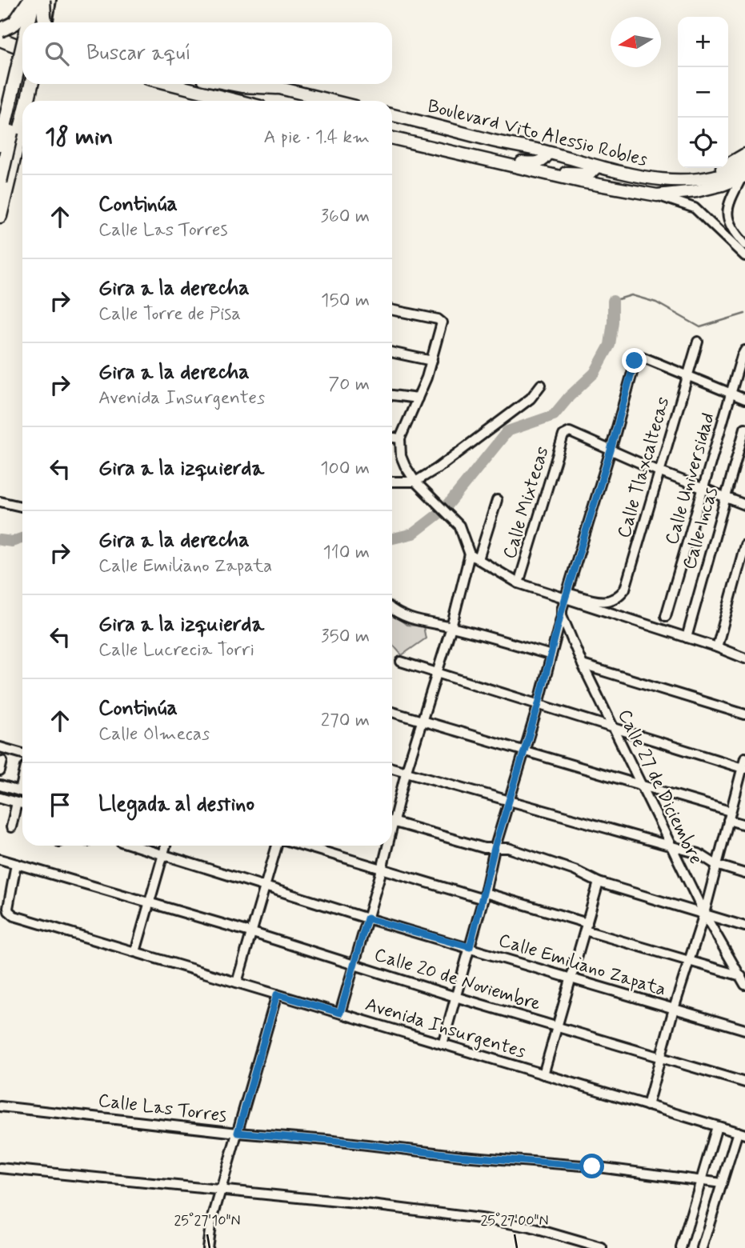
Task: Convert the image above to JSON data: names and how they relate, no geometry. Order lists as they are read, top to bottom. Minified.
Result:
{"streets":{"main road":["Boulevard Vito Alessio Robles"],"street":["Calle Tlaxcaltecas","Calle Universidad","Calle Mixtecas","Calle Incas","Calle 27 de Diciembre","Calle Emiliano Zapata","Calle 20 de Noviembre","Avenida Insurgentes","Calle Las Torres"]},"crossings":[["Calle 20 de Noviembre","Avenida Insurgentes"]],"north":"left","page":{"map_buttons":["+","−"],"search":"Buscar aquí","heading":["18 min","A pie · 1.4 km"],"list":[["Continúa","Calle Las Torres","360 m"],["Gira a la derecha","Calle Torre de Pisa","150 m"],["Gira a la derecha","Avenida Insurgentes","70 m"],["Gira a la izquierda","100 m"],["Gira a la derecha","Calle Emiliano Zapata","110 m"],["Gira a la izquierda","Calle Lucrecia Torri","350 m"],["Continúa","Calle Olmecas","270 m"],"Llegada al destino"]},"coordinates":["25°27'10\"N","25°27'00\"N"]}
